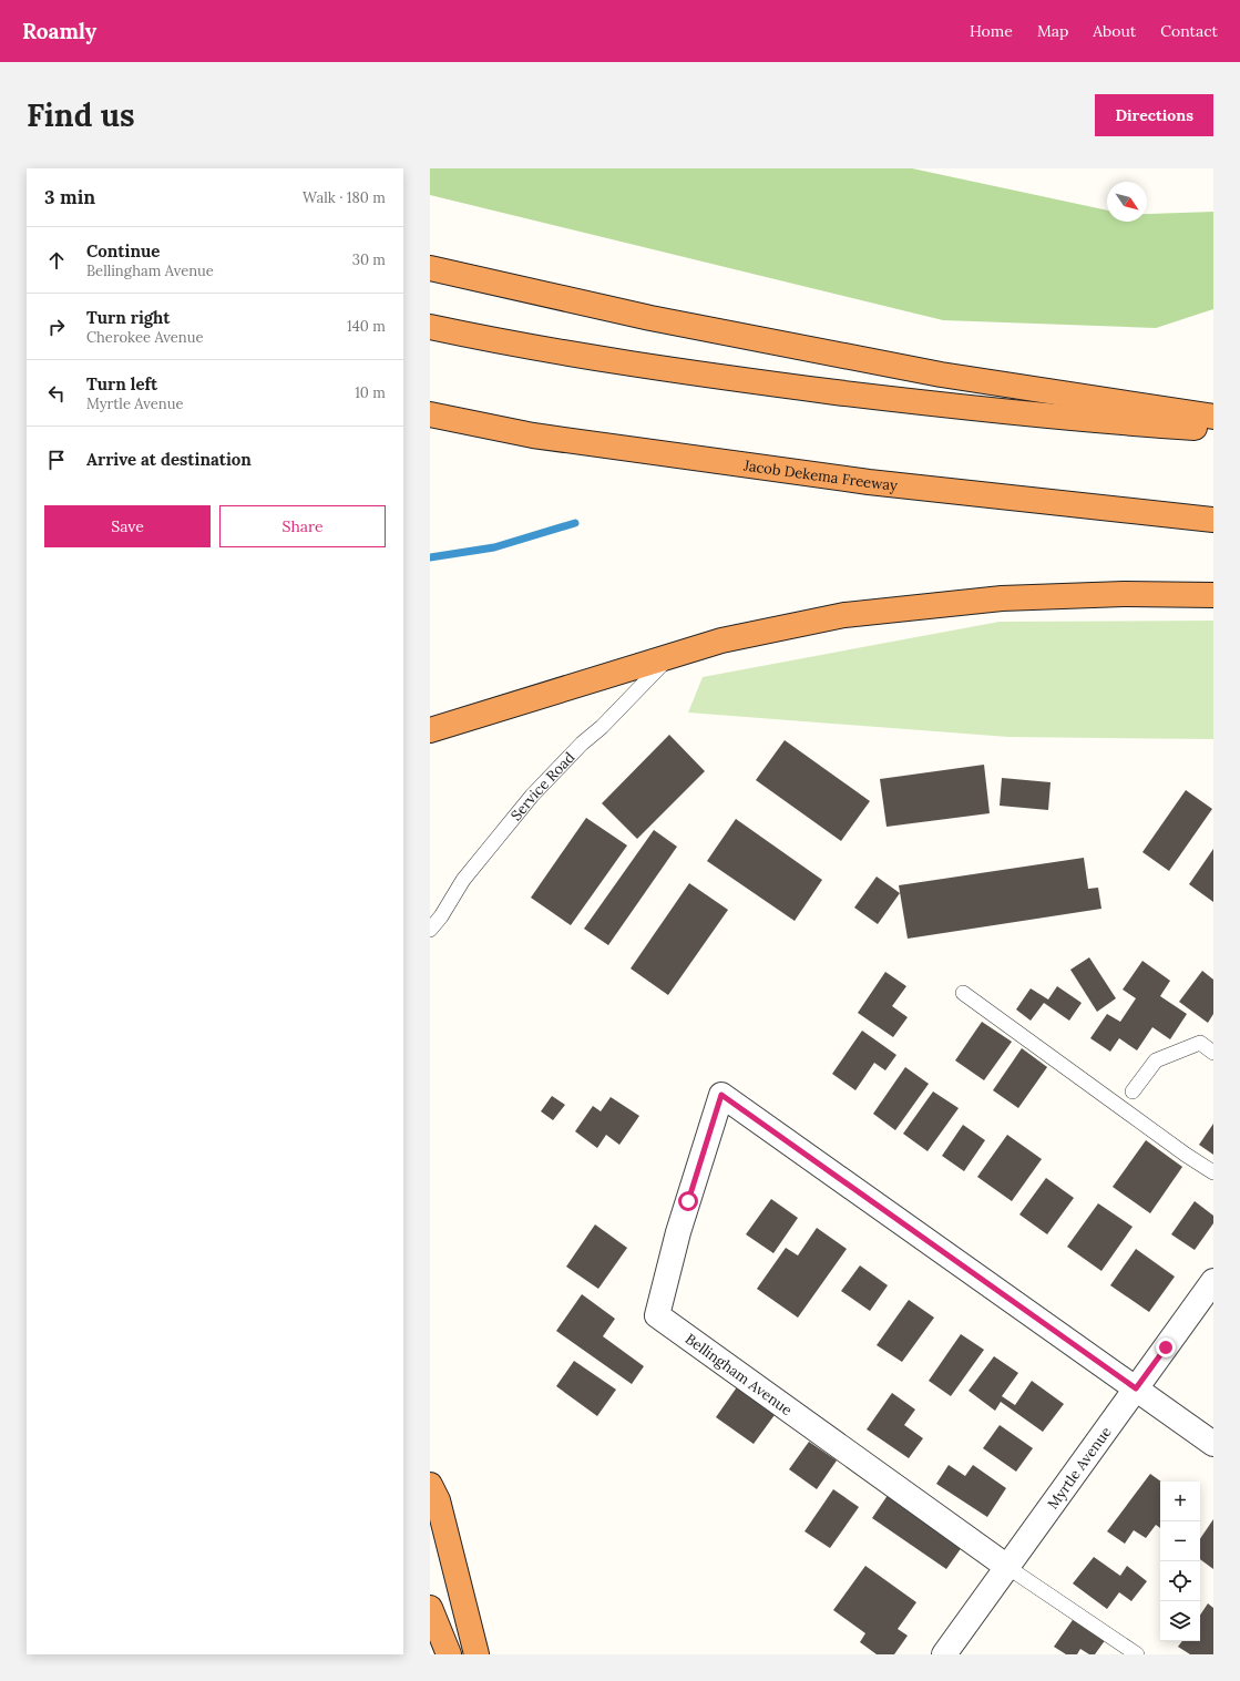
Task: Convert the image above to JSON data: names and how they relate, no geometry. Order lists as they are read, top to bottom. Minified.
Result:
{"streets":{"highway":["Jacob Dekema Freeway"],"street":["Bellingham Avenue","Myrtle Avenue"],"lane":["Service Road"]},"crossings":[["Bellingham Avenue","Myrtle Avenue"]],"north":"bottom right","page":{"header":"Roamly","nav":["Home","Map","About","Contact"],"buttons":["Directions",["Save","Share"]],"title":"Find us","heading":["3 min","Walk · 180 m"],"list":[["Continue","Bellingham Avenue","30 m"],["Turn right","Cherokee Avenue","140 m"],["Turn left","Myrtle Avenue","10 m"],"Arrive at destination"],"map_buttons":["+","−"]}}
